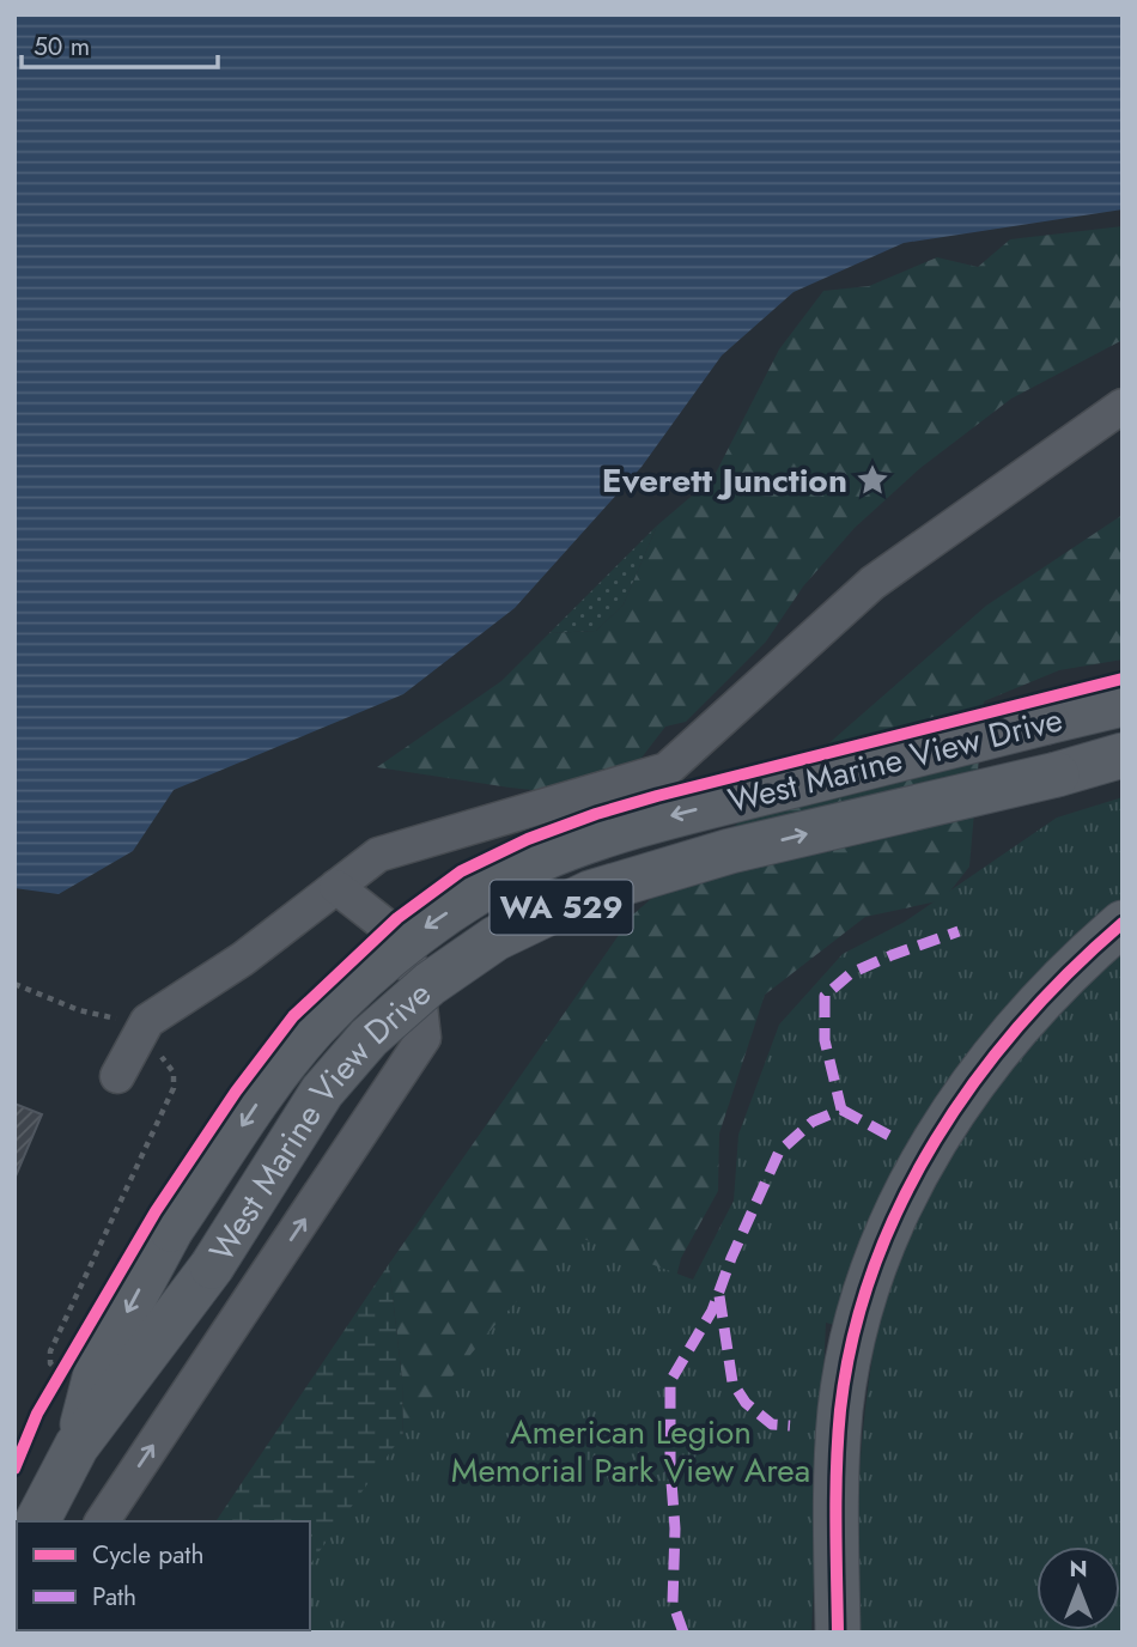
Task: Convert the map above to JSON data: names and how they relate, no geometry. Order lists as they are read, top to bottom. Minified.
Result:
{"streets":{"main road":["West Marine View Drive","WA 529"]},"parks":["American Legion Memorial Park View Area"],"places":{"place":["Everett Junction"]},"legend":["Cycle path","Path"],"scale_bar":"50 m","north":"top"}
